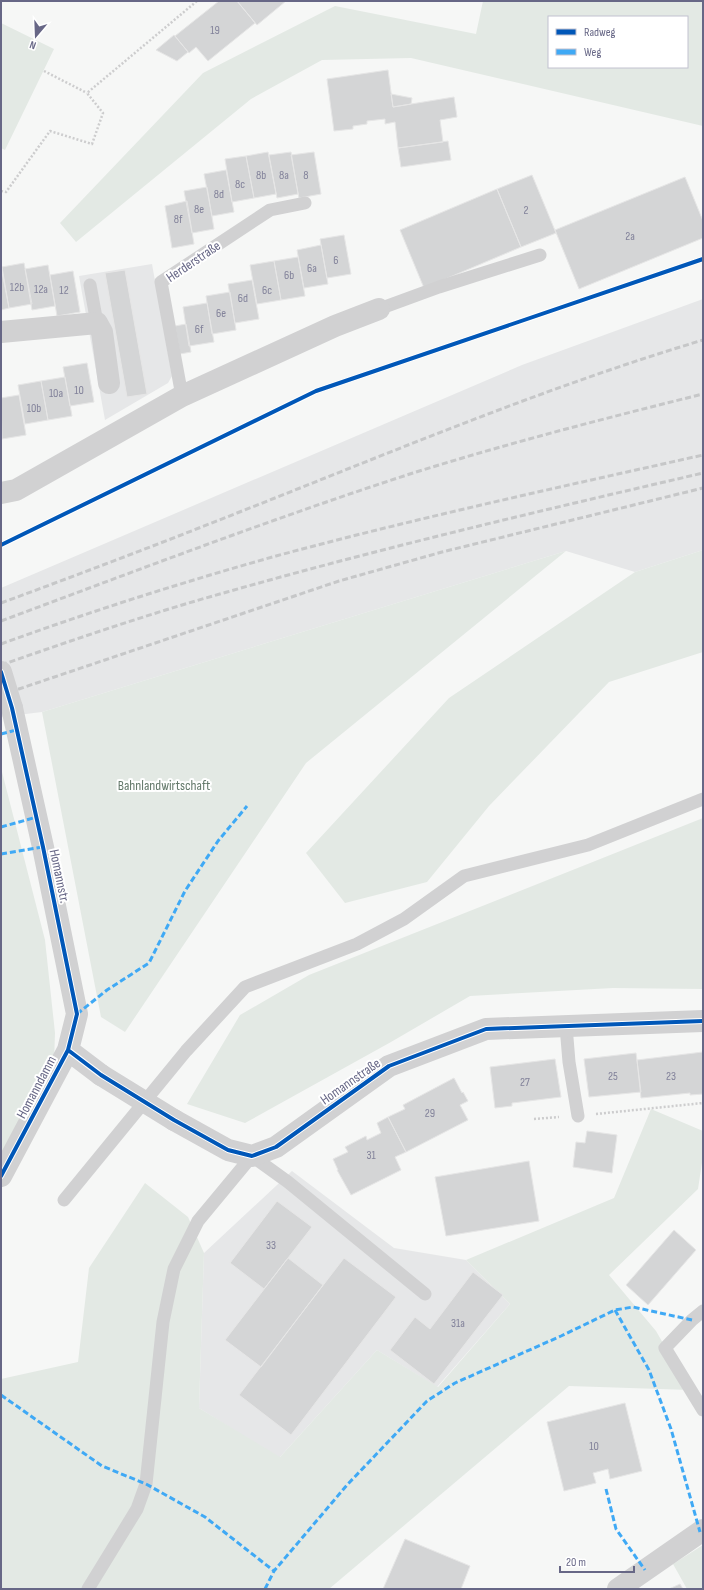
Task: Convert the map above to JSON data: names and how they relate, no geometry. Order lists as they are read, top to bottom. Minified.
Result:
{"streets":{"street":["Homannstr.","Homannstraße","Homanndamm"],"lane":["Herderstraße"]},"crossings":[["Homannstr.","Homanndamm"]],"parks":["Bahnlandwirtschaft"],"house_numbers":["19","8b","8a","8","8c","8d","8e","2","8f","2a","6","6a","6b","12b","12a","12","6c","6d","6e","6f","10","10a","10b","25","23","27","29","31","33","31a","10"],"legend":["Radweg","Weg"],"scale_bar":"20 m","north":"bottom"}
